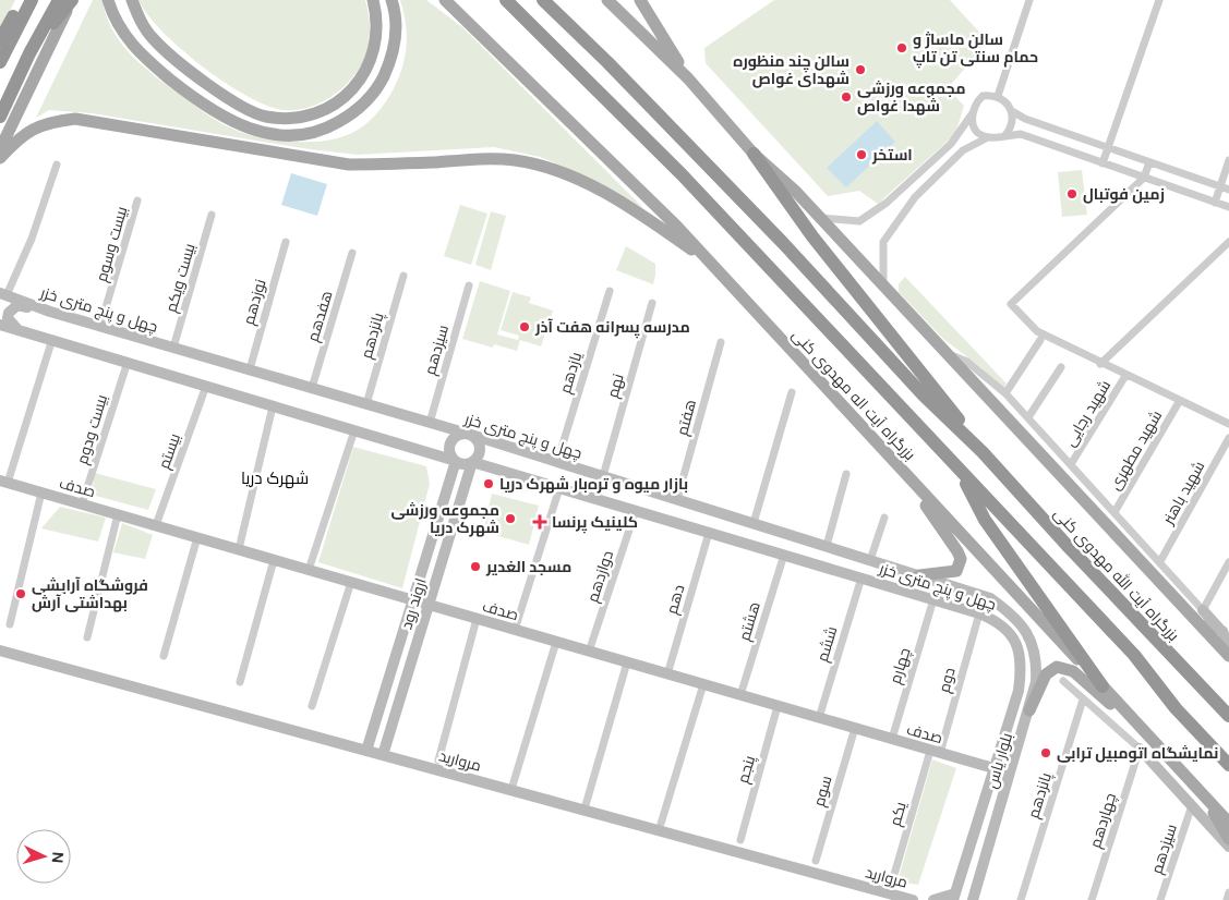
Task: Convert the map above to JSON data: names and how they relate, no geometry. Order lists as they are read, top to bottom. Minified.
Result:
{"streets":{"highway":["بزرگراه آیت اله مهدوی کنی","بزرگراه آیت الله مهدوی کنی"],"main road":["چهل و پنج متری خزر","صدف","اروند رود","مروارید","بلوار یاس"],"street":["بیست وسوم","بیست ویکم","نوزدهم","هفدهم","پانزدهم","سیزدهم","یازدهم","نهم","شهید رجایی","هفتم","بیست ودوم","شهید مطهری","بیستم","شهید باهنر","دوازدهم","دهم","هشتم","ششم","چهارم","دوم","پنجم","سوم","یکم","چهاردهم"]},"crossings":[["بیست وسوم","چهل و پنج متری خزر"],["بیست ویکم","چهل و پنج متری خزر"],["نوزدهم","چهل و پنج متری خزر"],["چهل و پنج متری خزر","هفدهم"],["چهل و پنج متری خزر","پانزدهم"],["چهل و پنج متری خزر","سیزدهم"],["چهل و پنج متری خزر","یازدهم"],["چهل و پنج متری خزر","نهم"],["چهل و پنج متری خزر","هفتم"],["چهل و پنج متری خزر","دوازدهم"],["چهل و پنج متری خزر","دهم"],["چهل و پنج متری خزر","اروند رود"],["چهل و پنج متری خزر","هشتم"],["چهل و پنج متری خزر","ششم"],["چهل و پنج متری خزر","چهارم"],["چهل و پنج متری خزر","دوم"],["چهل و پنج متری خزر","بلوار یاس"],["بیست ودوم","صدف"],["بیستم","صدف"],["صدف","دوازدهم"],["صدف","دهم"],["صدف","اروند رود"],["صدف","هشتم"],["صدف","ششم"],["صدف","چهارم"],["صدف","دوم"],["صدف","بلوار یاس"],["صدف","پنجم"],["صدف","سوم"],["صدف","یکم"],["اروند رود","مروارید"],["دوم","یکم"]],"districts":["شهرک دریا"],"places":{"other":["سالن ماساژ و حمام سنتی تن تاپ","سالن چند منظوره شهدای غواص","مجموعه ورزشی شهدا غواص","استخر","زمین فوتبال","مدرسه پسرانه هفت آذر","بازار میوه و تره‌بار شهرک دریا","مجموعه ورزشی شهرک دریا","مسجد الغدیر","فروشگاه آرایشی بهداشتی آرش","نمایشگاه اتومبیل ترابی"],"health":["کلینیک پرنسا"]},"north":"right"}
